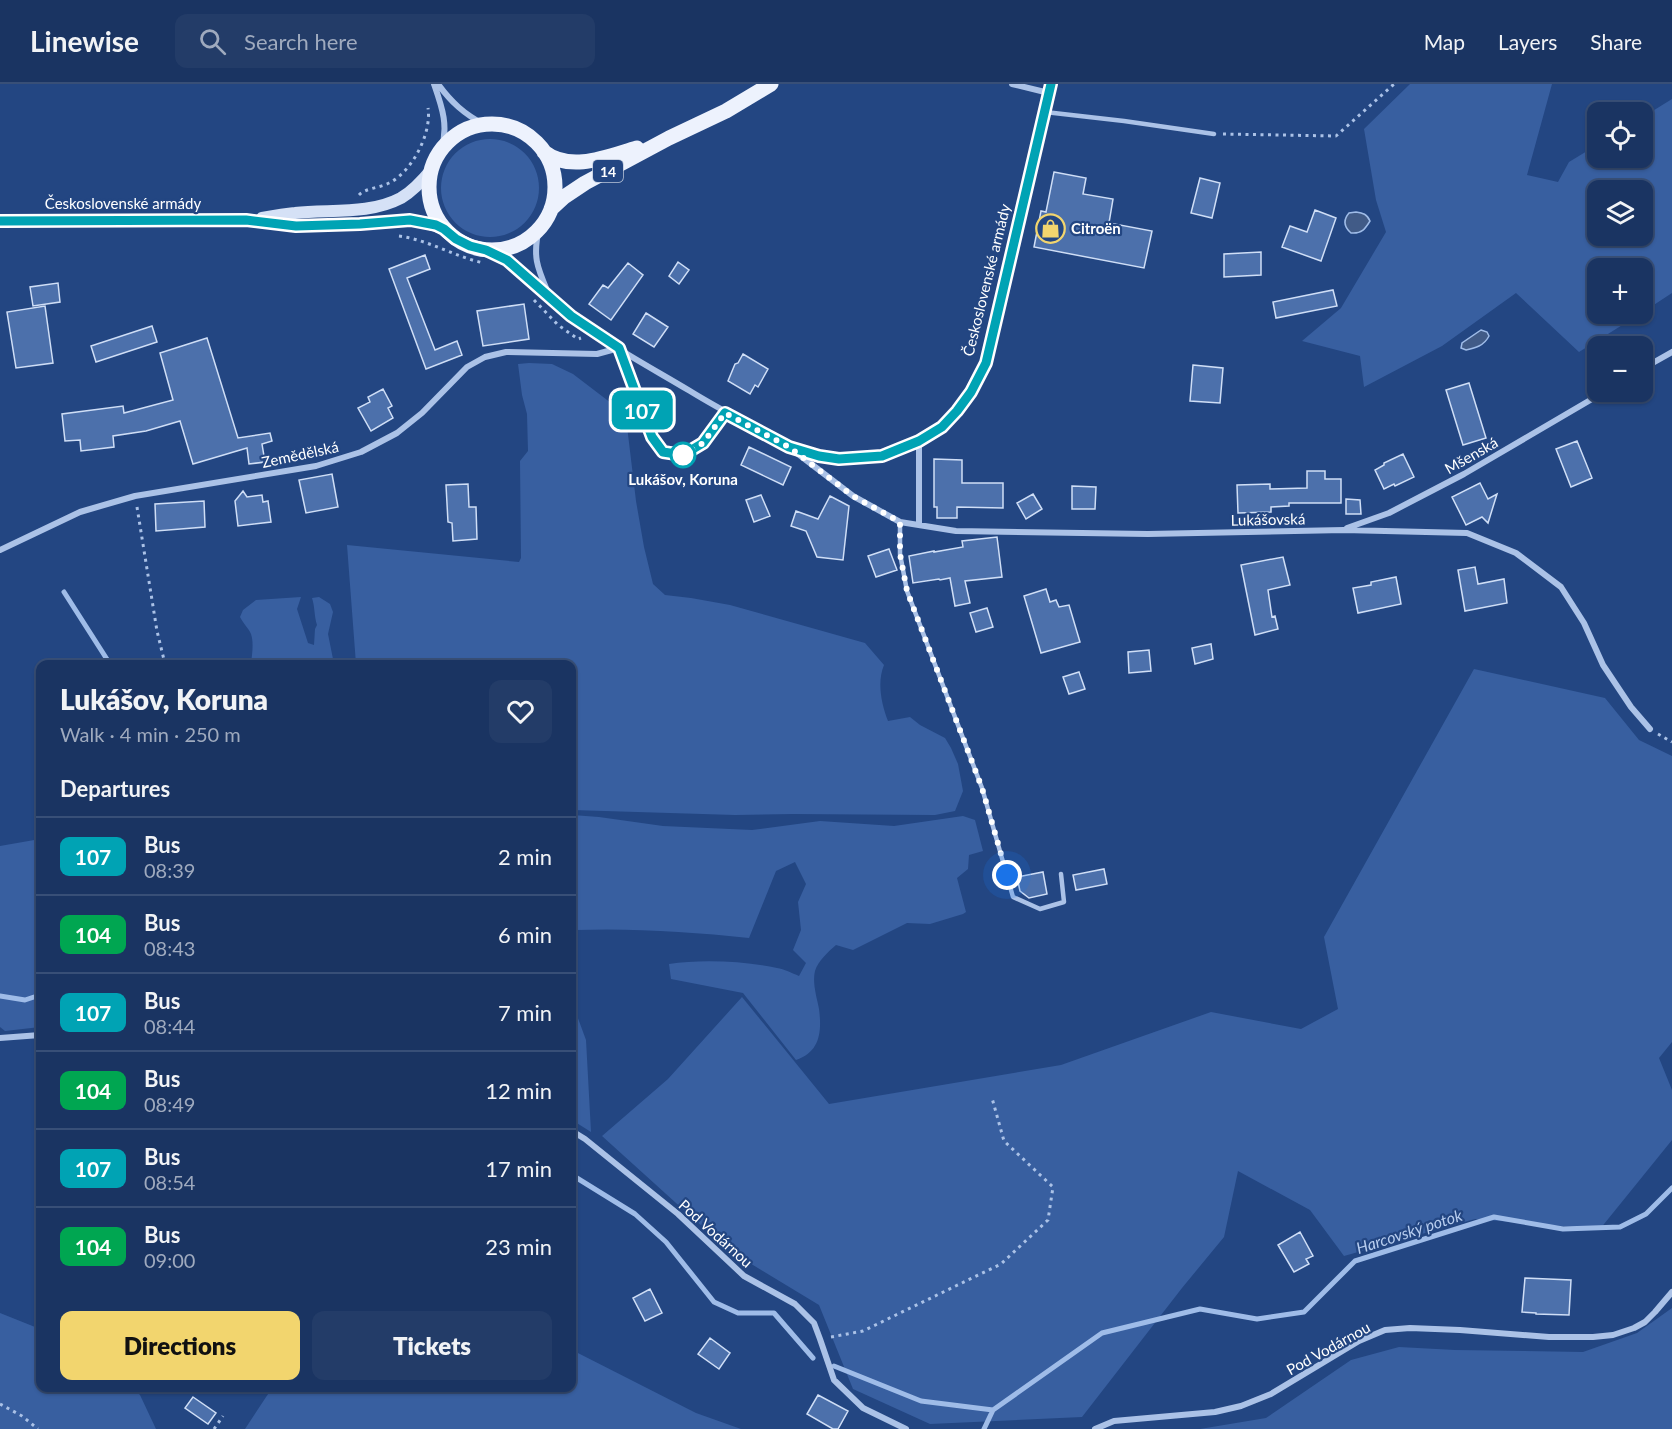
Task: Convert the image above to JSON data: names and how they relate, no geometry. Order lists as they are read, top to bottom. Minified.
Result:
{"streets":{"main road":["14","Československé armády"],"street":["Zemědělská","Mšenská","Lukášovská","Pod Vodárnou"]},"crossings":[["14","Československé armády"],["Československé armády","Zemědělská"],["Československé armády","Lukášovská"],["Mšenská","Lukášovská"]],"water":["Harcovský potok"],"places":{"shop":["Citroën"],"other":["Lukášov, Koruna"]},"lines":["bus line 107"],"page":{"header":"Linewise","search":"Search here","nav":["Map","Layers","Share"],"on_map":"107","map_buttons":["+","−"],"heading":[["Lukášov, Koruna","Walk · 4 min · 250 m"],"Departures"],"list":[{"mark":"107","name":"Bus","note":"08:39","value":"2 min"},{"mark":"104","name":"Bus","note":"08:43","value":"6 min"},{"mark":"107","name":"Bus","note":"08:44","value":"7 min"},{"mark":"104","name":"Bus","note":"08:49","value":"12 min"},{"mark":"107","name":"Bus","note":"08:54","value":"17 min"},{"mark":"104","name":"Bus","note":"09:00","value":"23 min"}],"buttons":["Directions","Tickets"]}}
